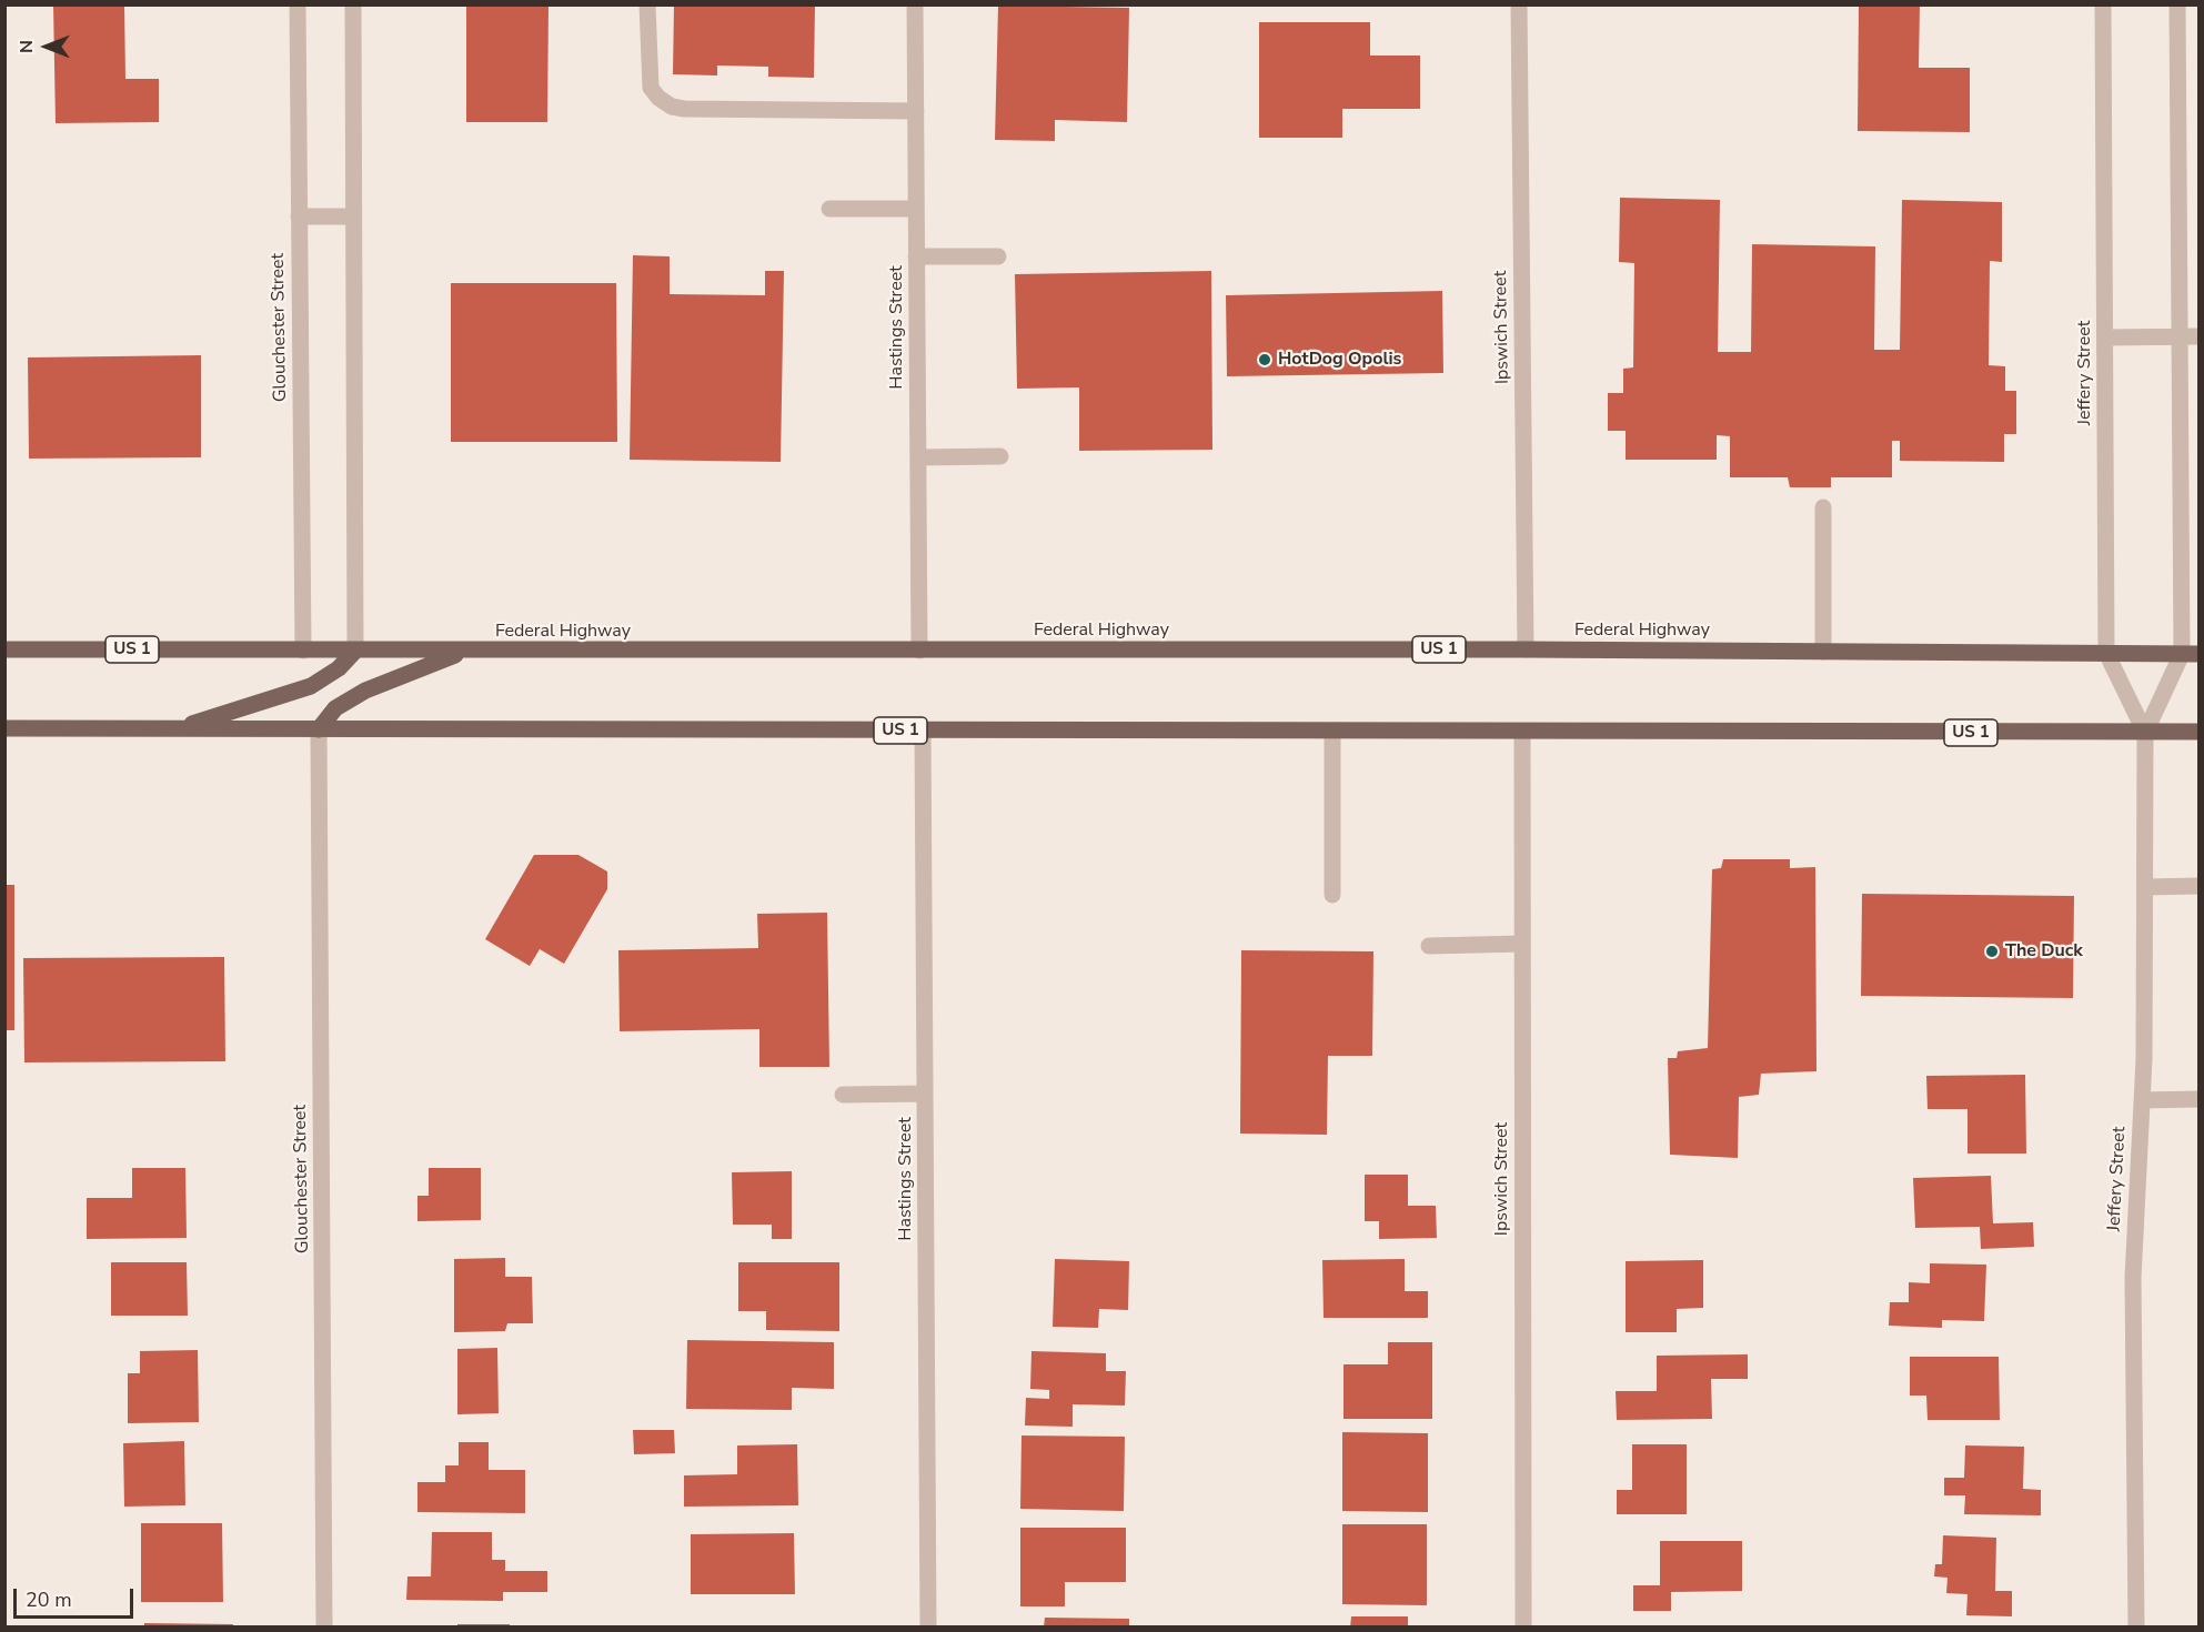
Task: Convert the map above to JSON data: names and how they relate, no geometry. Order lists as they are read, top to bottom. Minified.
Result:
{"streets":{"main road":["Federal Highway","US 1"],"street":["Glouchester Street","Hastings Street","Ipswich Street","Jeffery Street"]},"crossings":[["Glouchester Street","Federal Highway"],["Glouchester Street","US 1"],["Hastings Street","Federal Highway"],["Hastings Street","US 1"],["Ipswich Street","Federal Highway"],["Ipswich Street","US 1"],["Jeffery Street","Federal Highway"],["Jeffery Street","US 1"]],"places":["HotDog Opolis","The Duck"],"scale_bar":"20 m","north":"left"}
